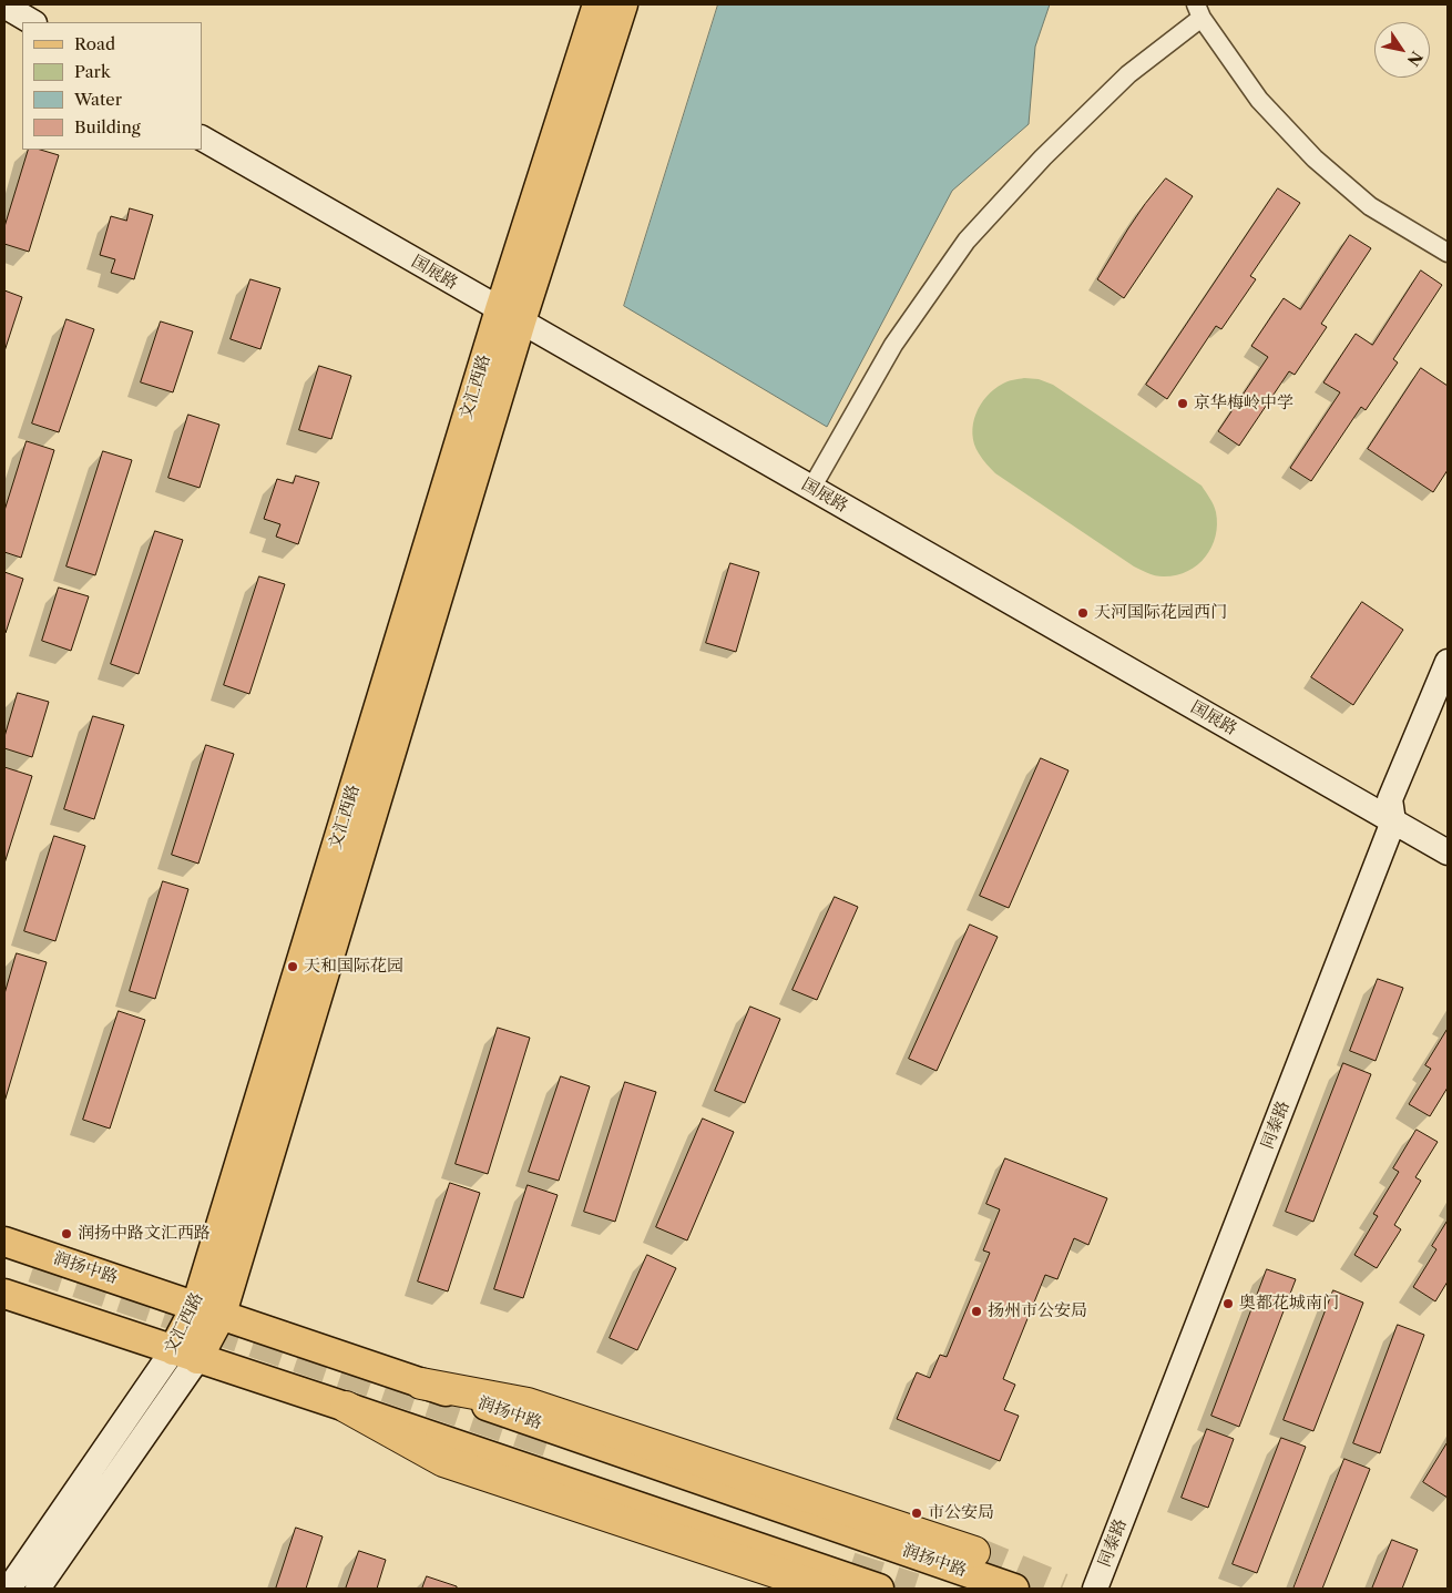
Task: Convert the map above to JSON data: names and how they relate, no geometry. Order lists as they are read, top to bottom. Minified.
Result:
{"streets":{"main road":["文汇西路","润扬中路"],"street":["国展路","同泰路"]},"crossings":[["国展路","文汇西路"],["国展路","同泰路"],["文汇西路","润扬中路"]],"places":["京华梅岭中学","天河国际花园西门","天和国际花园","润扬中路文汇西路","奥都花城南门","扬州市公安局","市公安局"],"legend":["Road","Park","Water","Building"],"north":"bottom right"}
